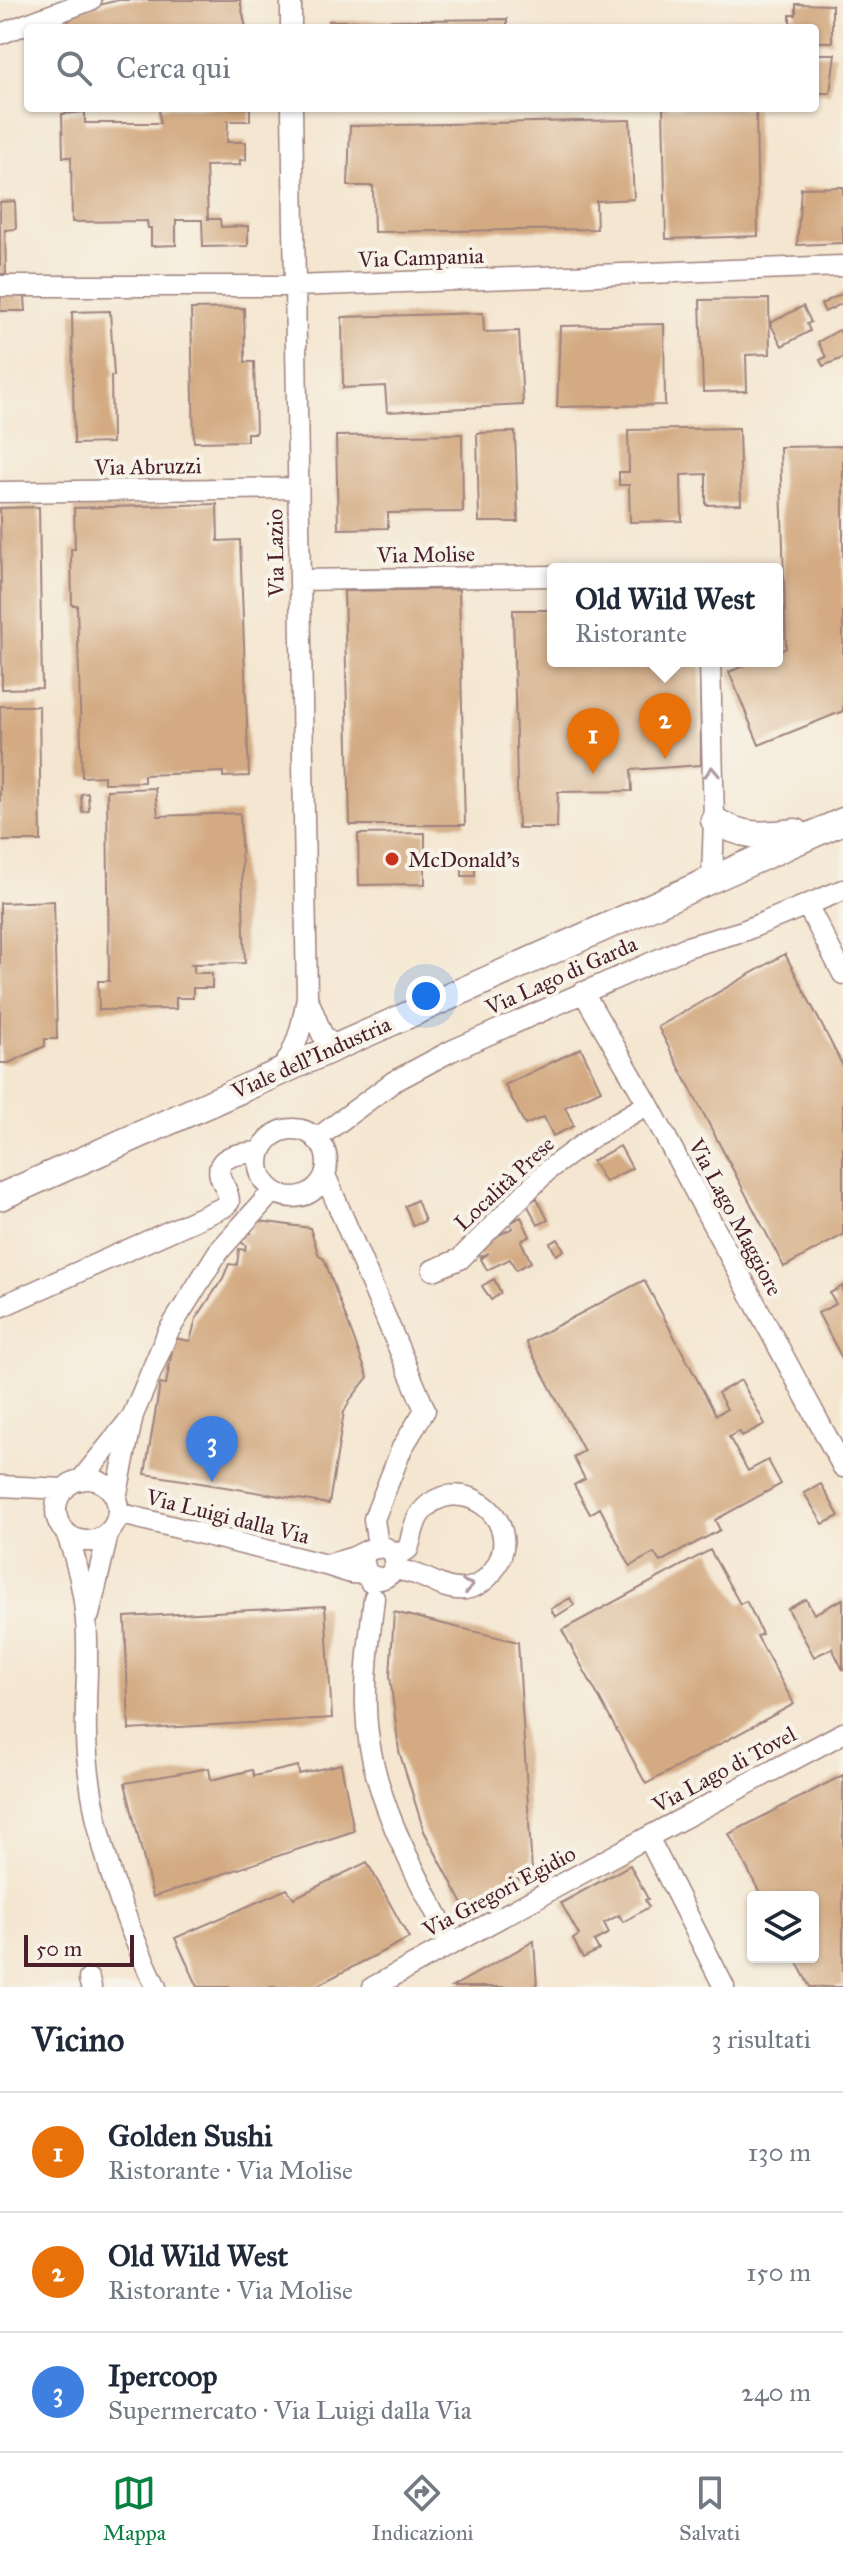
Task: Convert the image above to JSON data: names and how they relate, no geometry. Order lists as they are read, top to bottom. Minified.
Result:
{"streets":{"main road":["Viale dell'Industria"],"street":["Via Campania","Via Abruzzi","Via Lazio","Via Molise","Via Lago di Garda","Località Prese","Via Lago Maggiore","Via Luigi dalla Via","Via Lago di Tovel","Via Gregori Egidio"]},"crossings":[["Via Campania","Via Lazio"],["Via Abruzzi","Via Lazio"],["Via Lazio","Via Molise"],["Via Lago di Garda","Via Lago Maggiore"],["Località Prese","Via Lago Maggiore"],["Via Lago di Tovel","Via Gregori Egidio"]],"places":["McDonald's"],"scale_bar":"50 m","page":{"search":"Cerca qui","popup":["Old Wild West","Ristorante"],"pins":["2","1","3"],"scale":"50 m","heading":["Vicino","3 risultati"],"list":[{"mark":"1","name":"Golden Sushi","note":"Ristorante · Via Molise","value":"130 m"},{"mark":"2","name":"Old Wild West","note":"Ristorante · Via Molise","value":"150 m"},{"mark":"3","name":"Ipercoop","note":"Supermercato · Via Luigi dalla Via","value":"240 m"}],"nav":["Mappa","Indicazioni","Salvati"]}}
